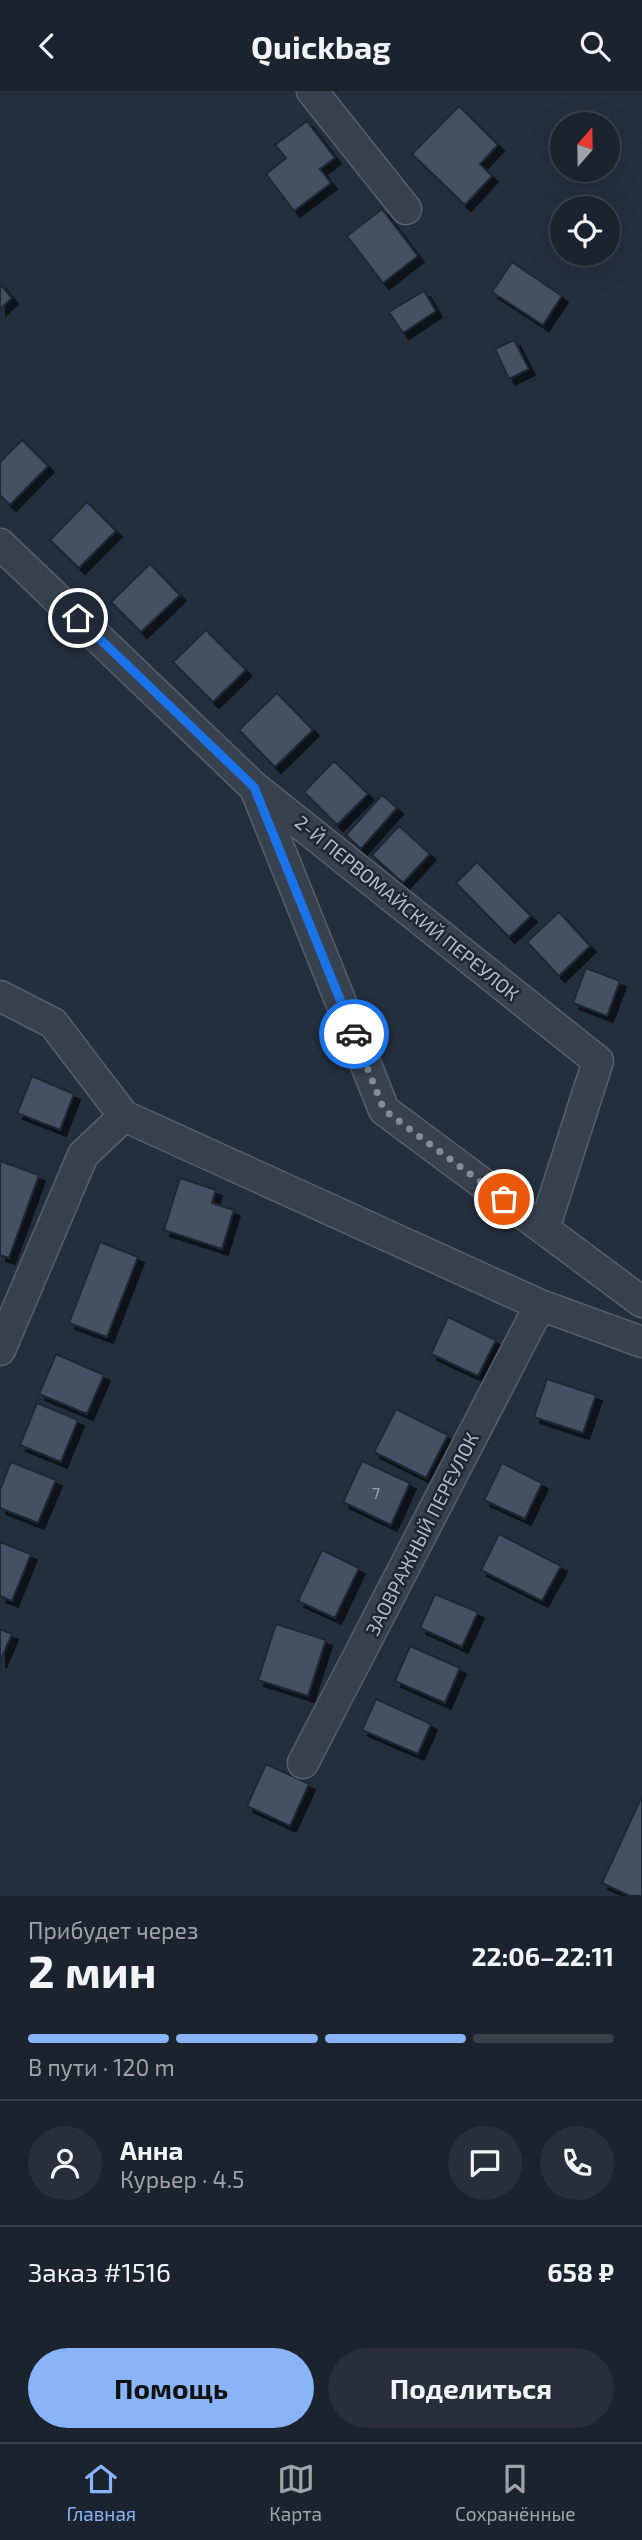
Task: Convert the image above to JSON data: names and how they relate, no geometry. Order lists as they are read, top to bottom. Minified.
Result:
{"streets":{"street":["2-Й ПЕРВОМАЙСКИЙ ПЕРЕУЛОК","ЗАОВРАЖНЫЙ ПЕРЕУЛОК"]},"house_numbers":["7"],"north":"top","page":{"header":"Quickbag","heading":["2 мин","Прибудет через","22:06–22:11"],"panel":["Анна","Курьер · 4.5","Заказ #1516","658 ₽"],"bar":"В пути · 120 m","buttons":["Помощь","Поделиться"],"tabs":["Главная","Карта","Сохранённые"]}}
